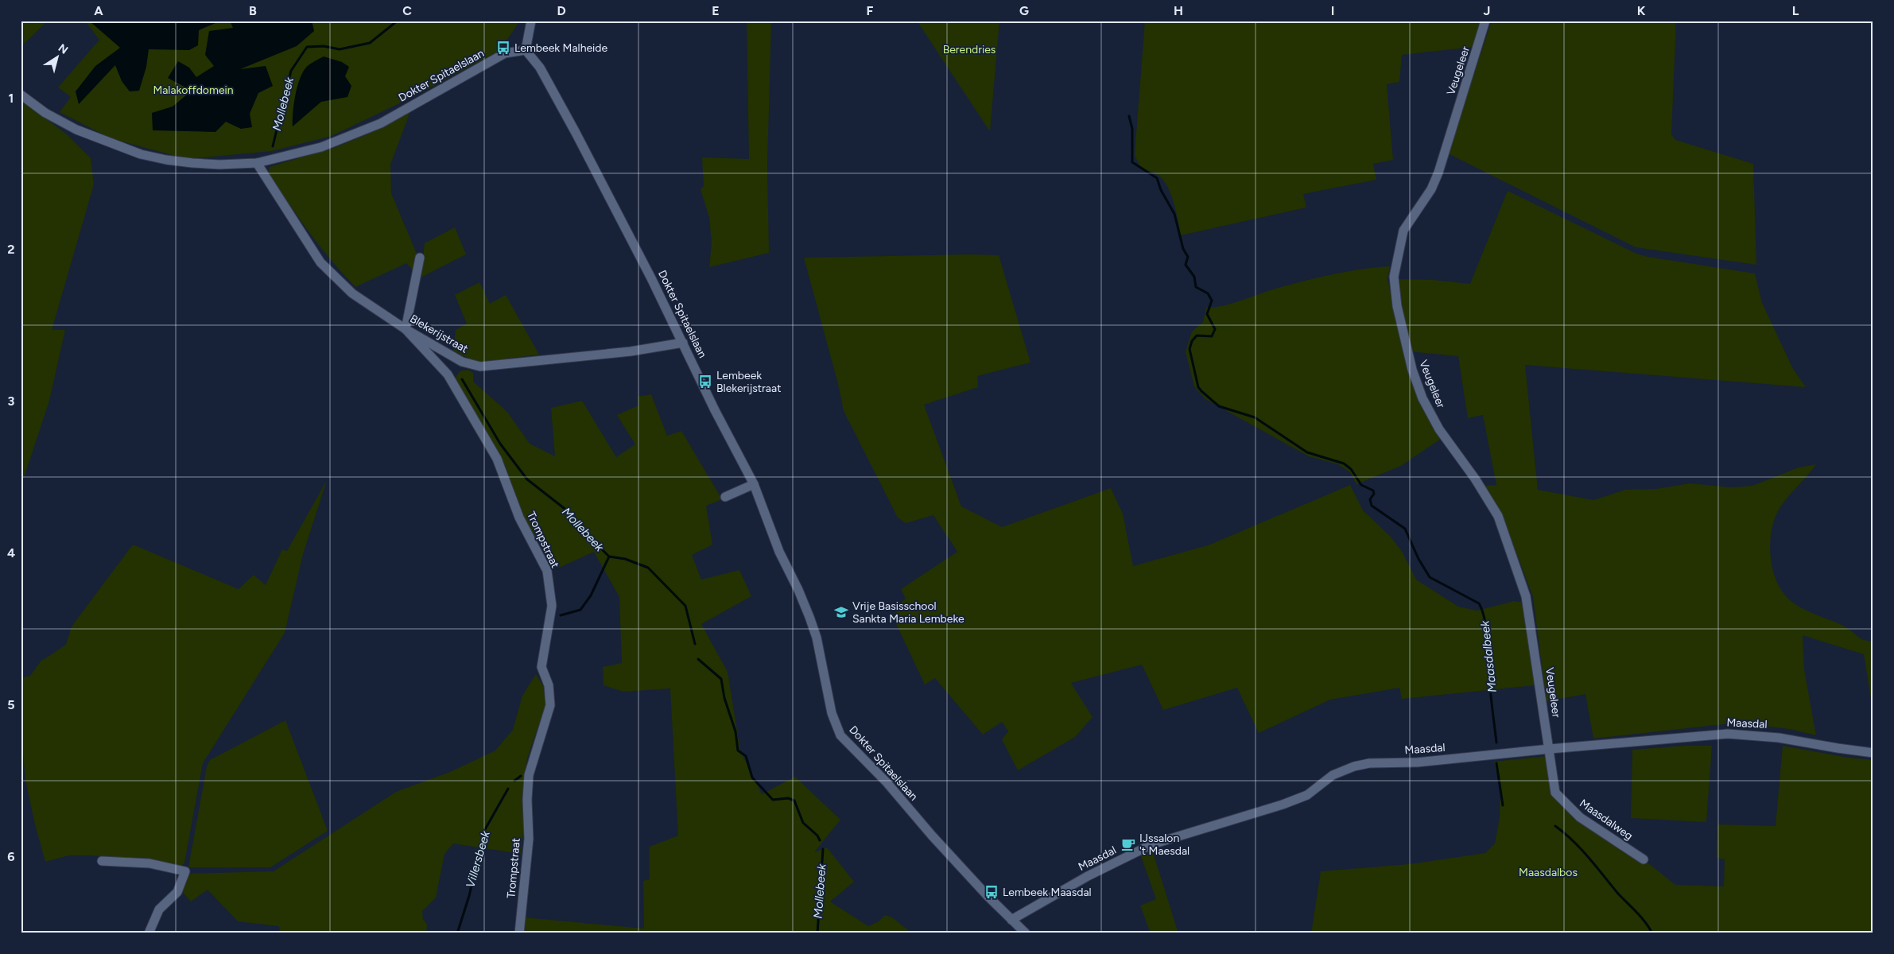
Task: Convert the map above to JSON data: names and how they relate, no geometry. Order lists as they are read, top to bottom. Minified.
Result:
{"streets":{"street":["Veugeleer","Dokter Spitaelslaan","Blekerijstraat","Trompstraat","Maasdal","Maasdalweg"]},"crossings":[["Veugeleer","Maasdal"],["Veugeleer","Maasdalweg"],["Dokter Spitaelslaan","Blekerijstraat"],["Dokter Spitaelslaan","Maasdal"],["Blekerijstraat","Trompstraat"],["Maasdal","Maasdalweg"]],"water":["Mollebeek","Maasdalbeek","Villersbeek"],"parks":["Berendries","Malakoffdomein","Maasdalbos"],"places":{"bus stop":["Lembeek Malheide","Lembeek Blekerijstraat","Lembeek Maasdal"],"school or university":["Vrije Basisschool Sankta Maria Lembeke"],"cafe":["IJssalon 't Maesdal"]},"north":"top right","grid":{"columns":["A","B","C","D","E","F","G","H","I","J","K","L"],"rows":["1","2","3","4","5","6"]}}
